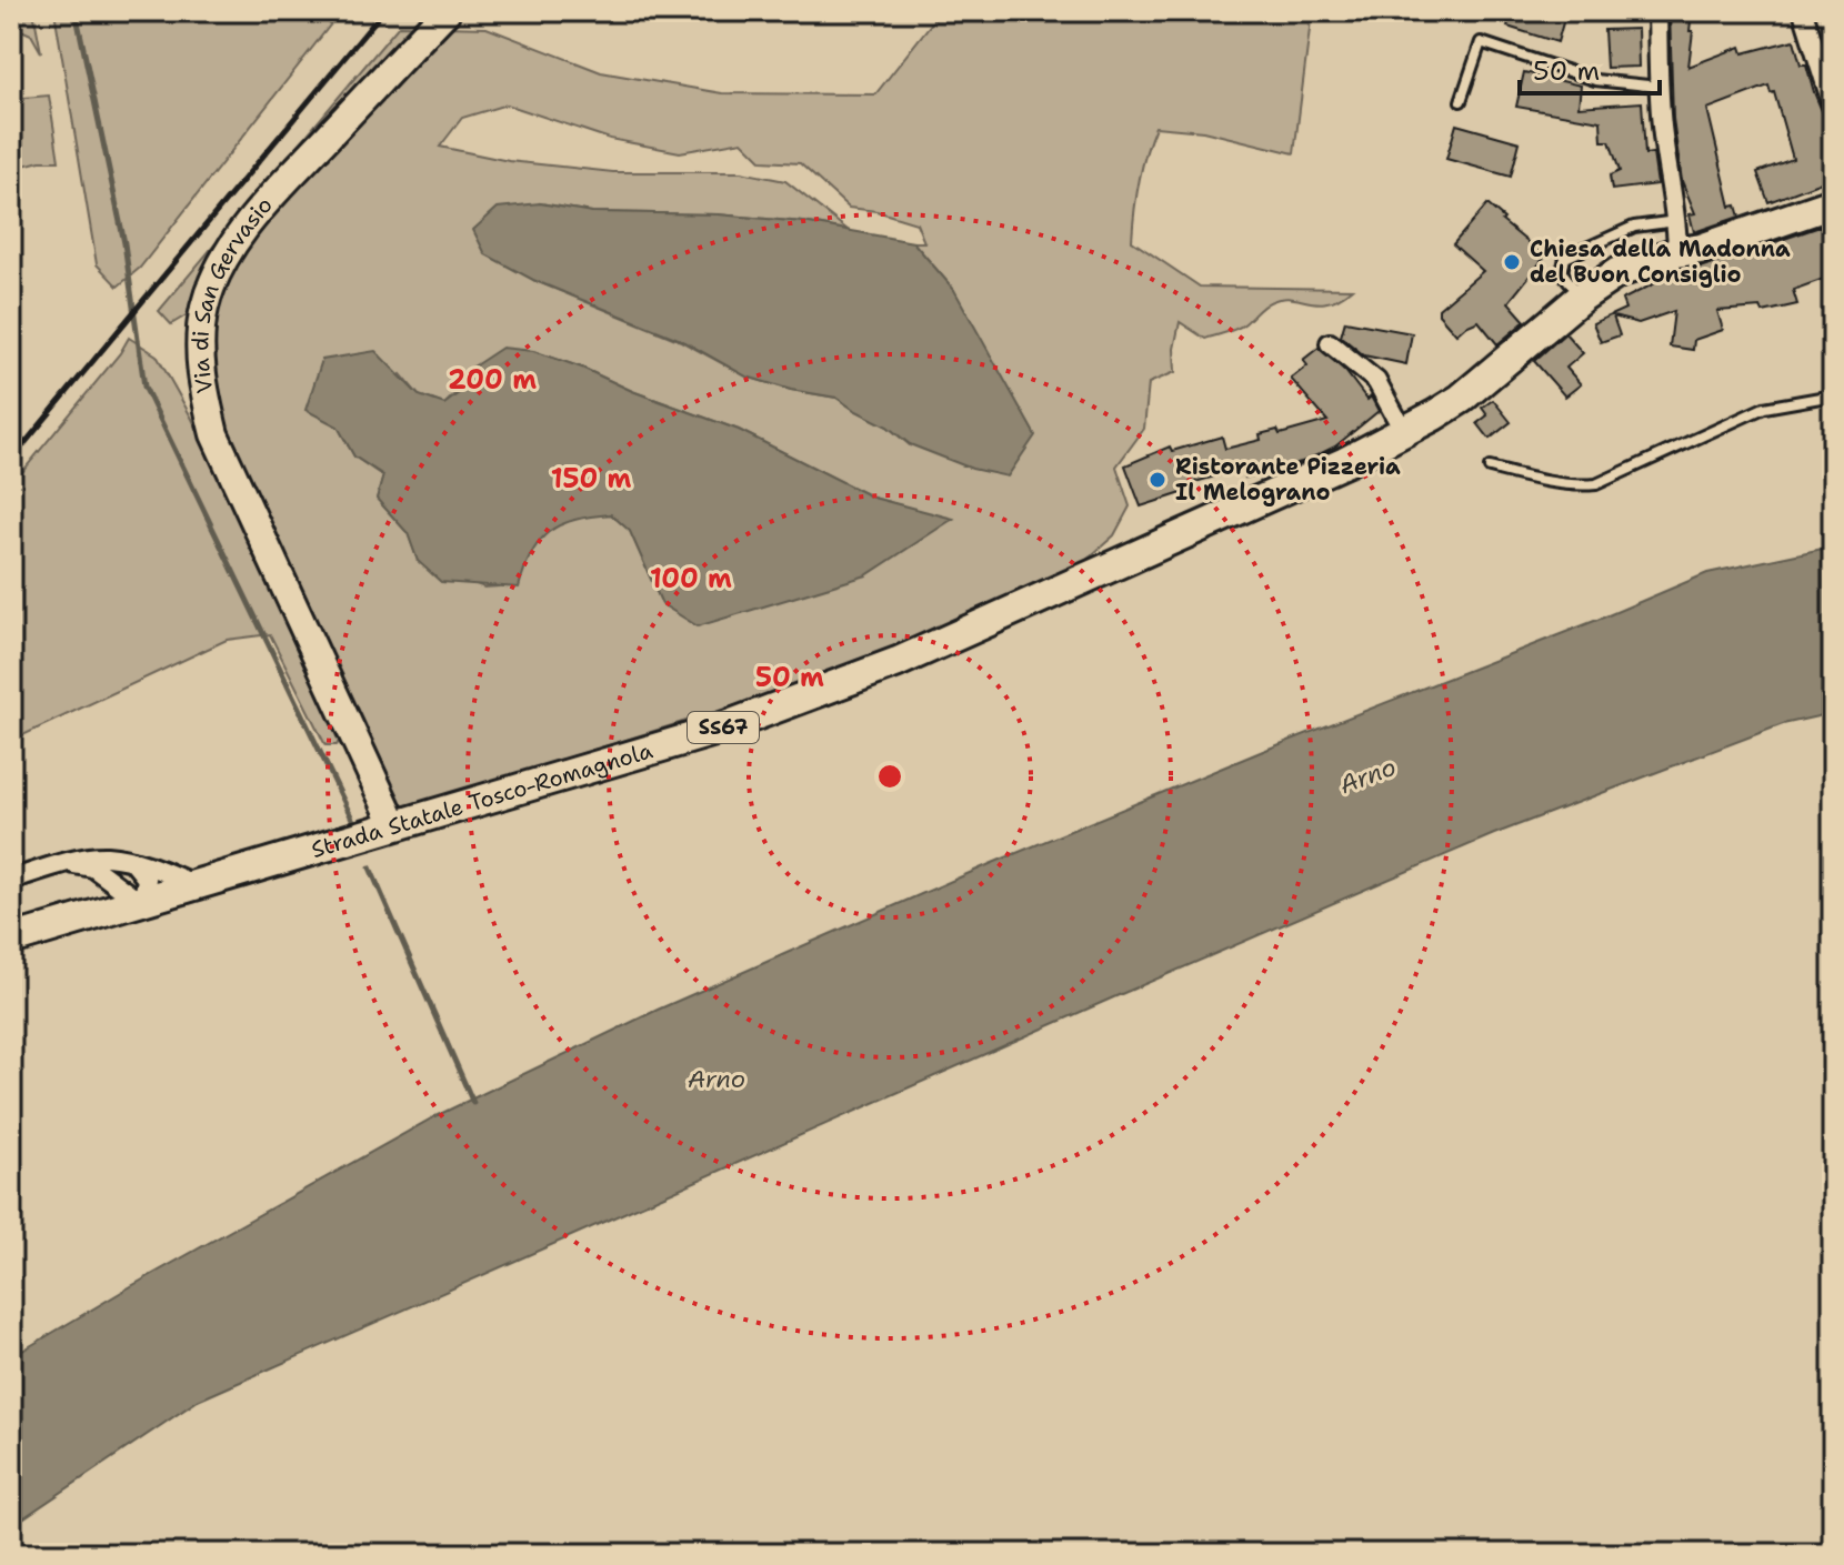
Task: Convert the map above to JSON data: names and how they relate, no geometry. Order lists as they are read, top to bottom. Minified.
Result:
{"streets":{"main road":["SS67","Strada Statale Tosco-Romagnola"],"street":["Via di San Gervasio"]},"crossings":[["Via di San Gervasio","Strada Statale Tosco-Romagnola"]],"water":["Arno"],"places":["Chiesa della Madonna del Buon Consiglio","Ristorante Pizzeria Il Melograno"],"scale_bar":"50 m","rings":["200 m","150 m","100 m","50 m"]}
